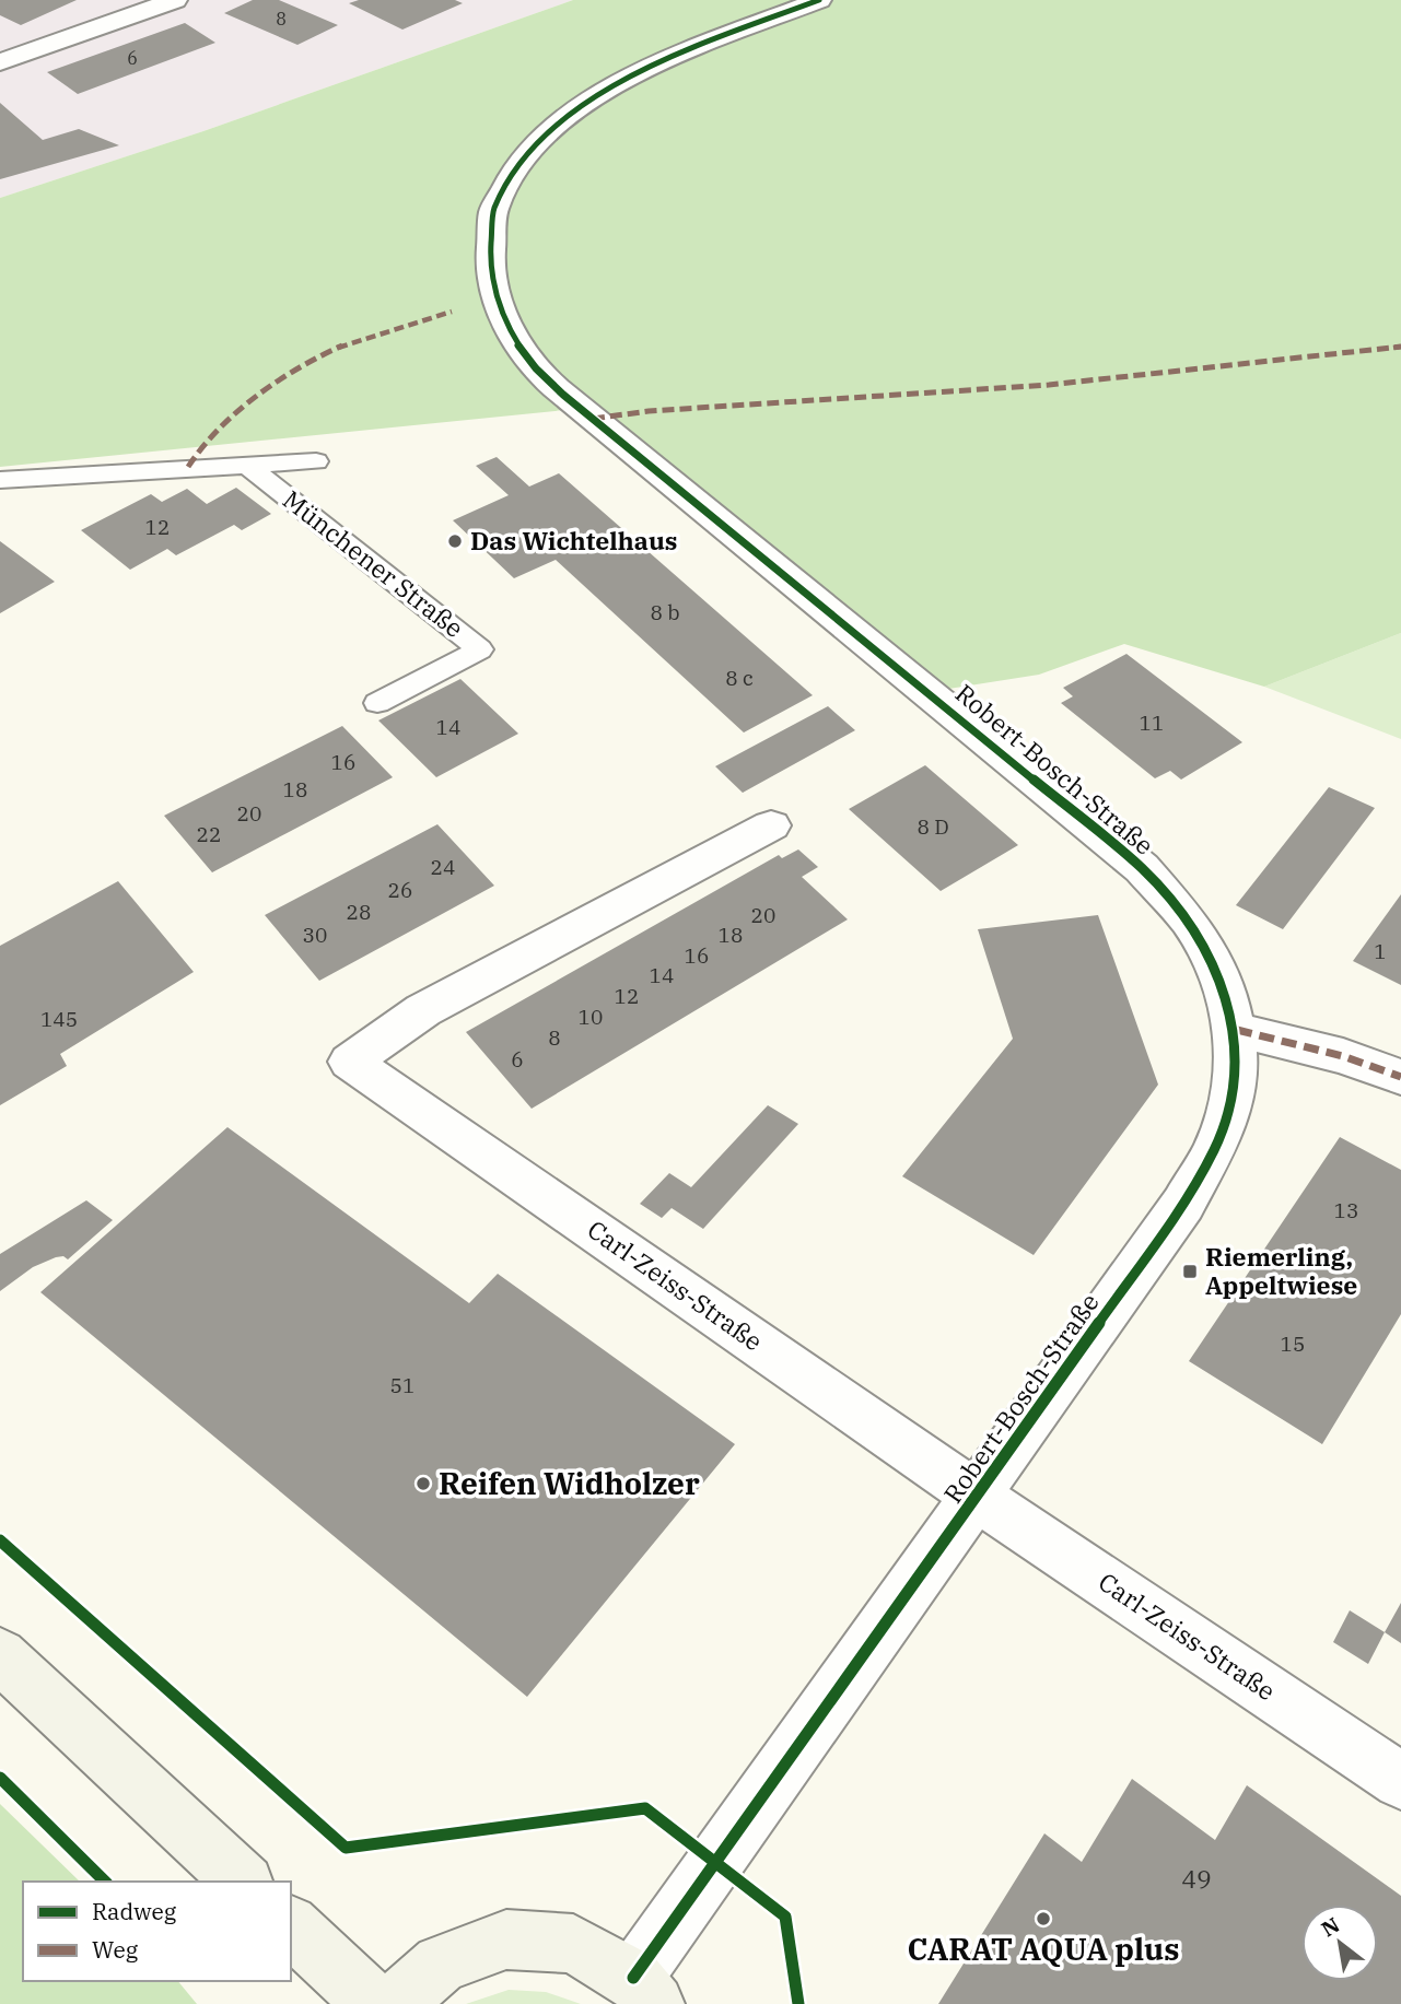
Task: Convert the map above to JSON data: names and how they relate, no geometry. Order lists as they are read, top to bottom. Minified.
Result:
{"streets":{"street":["Robert-Bosch-Straße","Carl-Zeiss-Straße"],"lane":["Münchener Straße"]},"crossings":[["Robert-Bosch-Straße","Carl-Zeiss-Straße"]],"places":{"other":["Das Wichtelhaus","Reifen Widholzer","CARAT AQUA plus"],"transit":["Riemerling, Appeltwiese"]},"house_numbers":["8","6","12","8 b","8 c","11","14","16","18","20","8 D","22","24","26","28","20","30","18","1","16","14","12","10","145","8","6","13","15","51","49"],"legend":["Radweg","Weg"],"north":"top left"}
